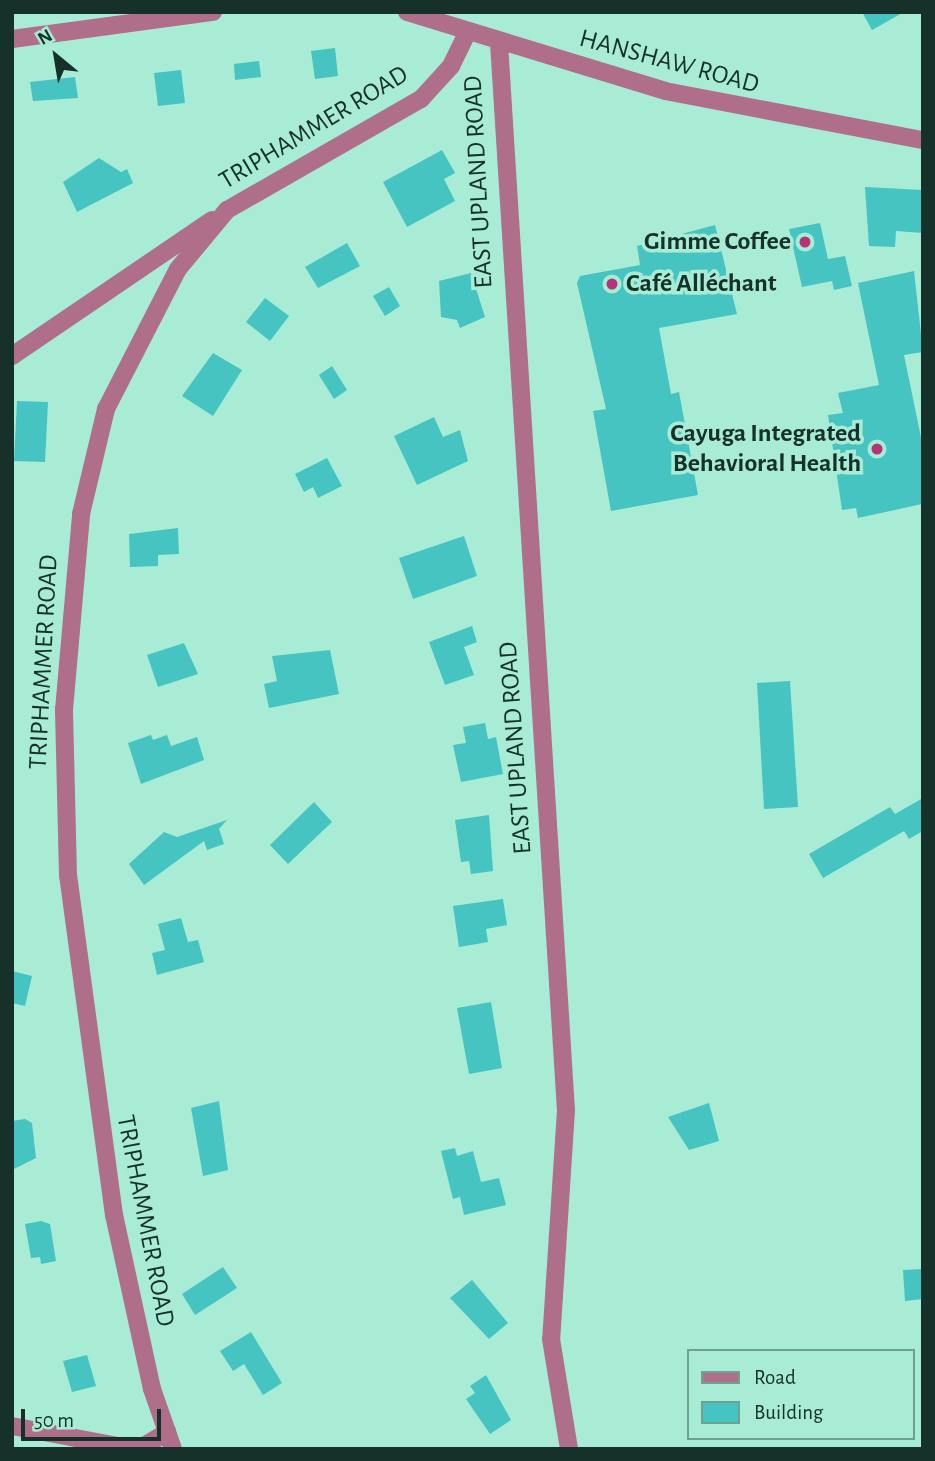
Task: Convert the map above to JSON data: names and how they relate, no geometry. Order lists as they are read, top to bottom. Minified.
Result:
{"streets":{"street":["HANSHAW ROAD","TRIPHAMMER ROAD","EAST UPLAND ROAD"]},"crossings":[["HANSHAW ROAD","TRIPHAMMER ROAD"],["HANSHAW ROAD","EAST UPLAND ROAD"]],"places":["Gimme Coffee","Café Alléchant","Cayuga Integrated Behavioral Health"],"legend":["Road","Building"],"scale_bar":"50 m","north":"top left"}
